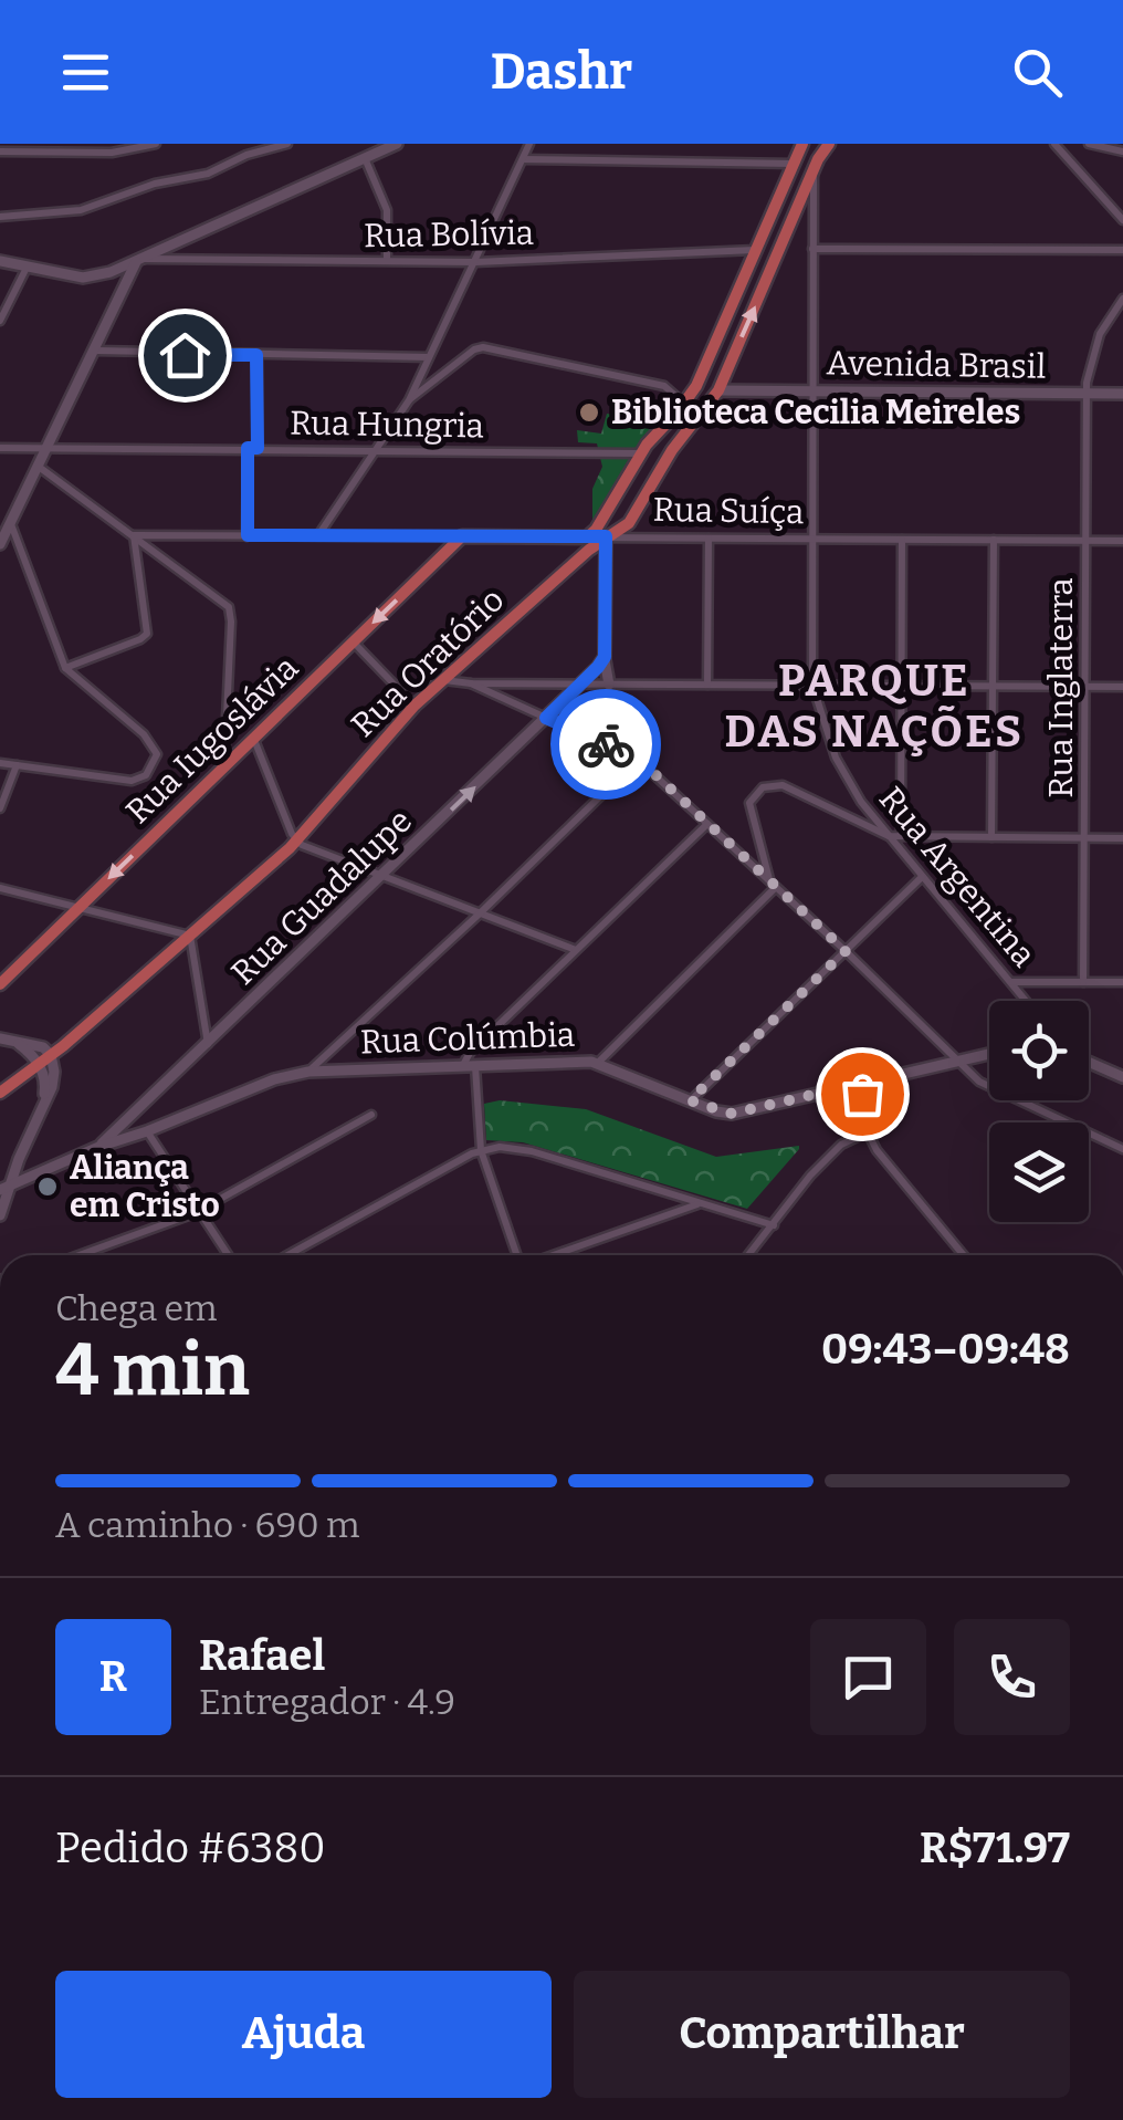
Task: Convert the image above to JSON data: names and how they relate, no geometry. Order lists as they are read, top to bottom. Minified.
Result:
{"streets":{"main road":["Rua Suíça","Rua Oratório","Rua Iugoslávia"],"street":["Rua Bolívia","Avenida Brasil","Rua Hungria","Rua Inglaterra","Rua Argentina","Rua Guadalupe","Rua Colúmbia"]},"crossings":[["Avenida Brasil","Rua Oratório"],["Avenida Brasil","Rua Inglaterra"],["Avenida Brasil","Rua Argentina"],["Rua Suíça","Rua Oratório"],["Rua Suíça","Rua Inglaterra"],["Rua Suíça","Rua Iugoslávia"],["Rua Suíça","Rua Argentina"],["Rua Oratório","Rua Argentina"],["Rua Guadalupe","Rua Colúmbia"]],"one_way":["Rua Iugoslávia"],"districts":["PARQUE DAS NAÇÕES"],"places":["Biblioteca Cecilia Meireles","Aliança em Cristo"],"page":{"header":"Dashr","heading":["4 min","Chega em","09:43–09:48"],"panel":["Rafael","Entregador · 4.9","Pedido #6380","R$71.97"],"bar":"A caminho · 690 m","round":"R","buttons":["Ajuda","Compartilhar"]}}
